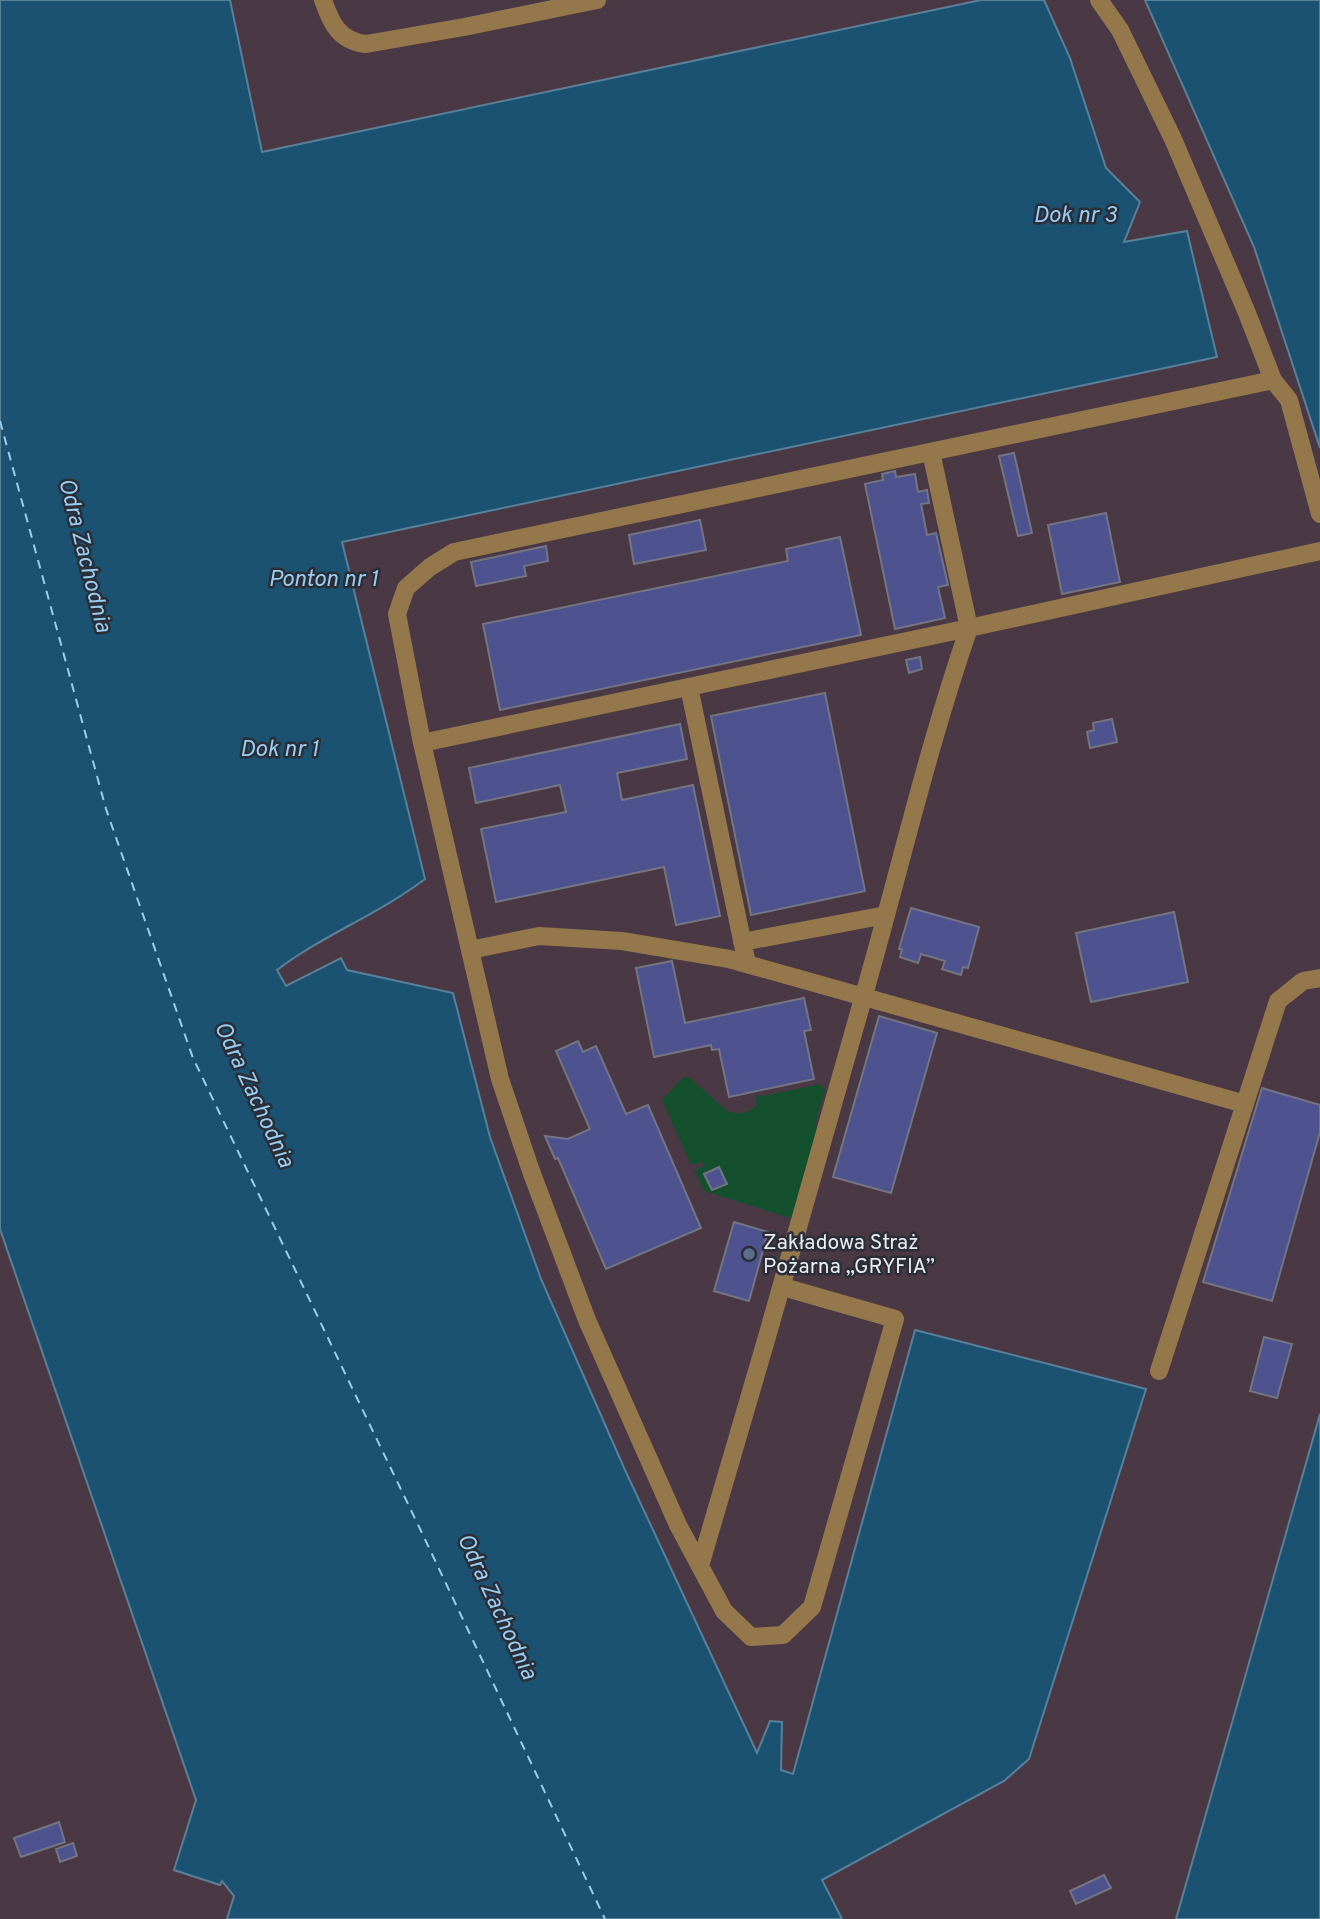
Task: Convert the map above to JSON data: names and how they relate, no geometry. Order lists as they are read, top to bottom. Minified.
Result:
{"water":["Dok nr 3","Odra Zachodnia","Ponton nr 1","Dok nr 1"],"places":["Zakładowa Straż Pożarna „GRYFIA”"]}
